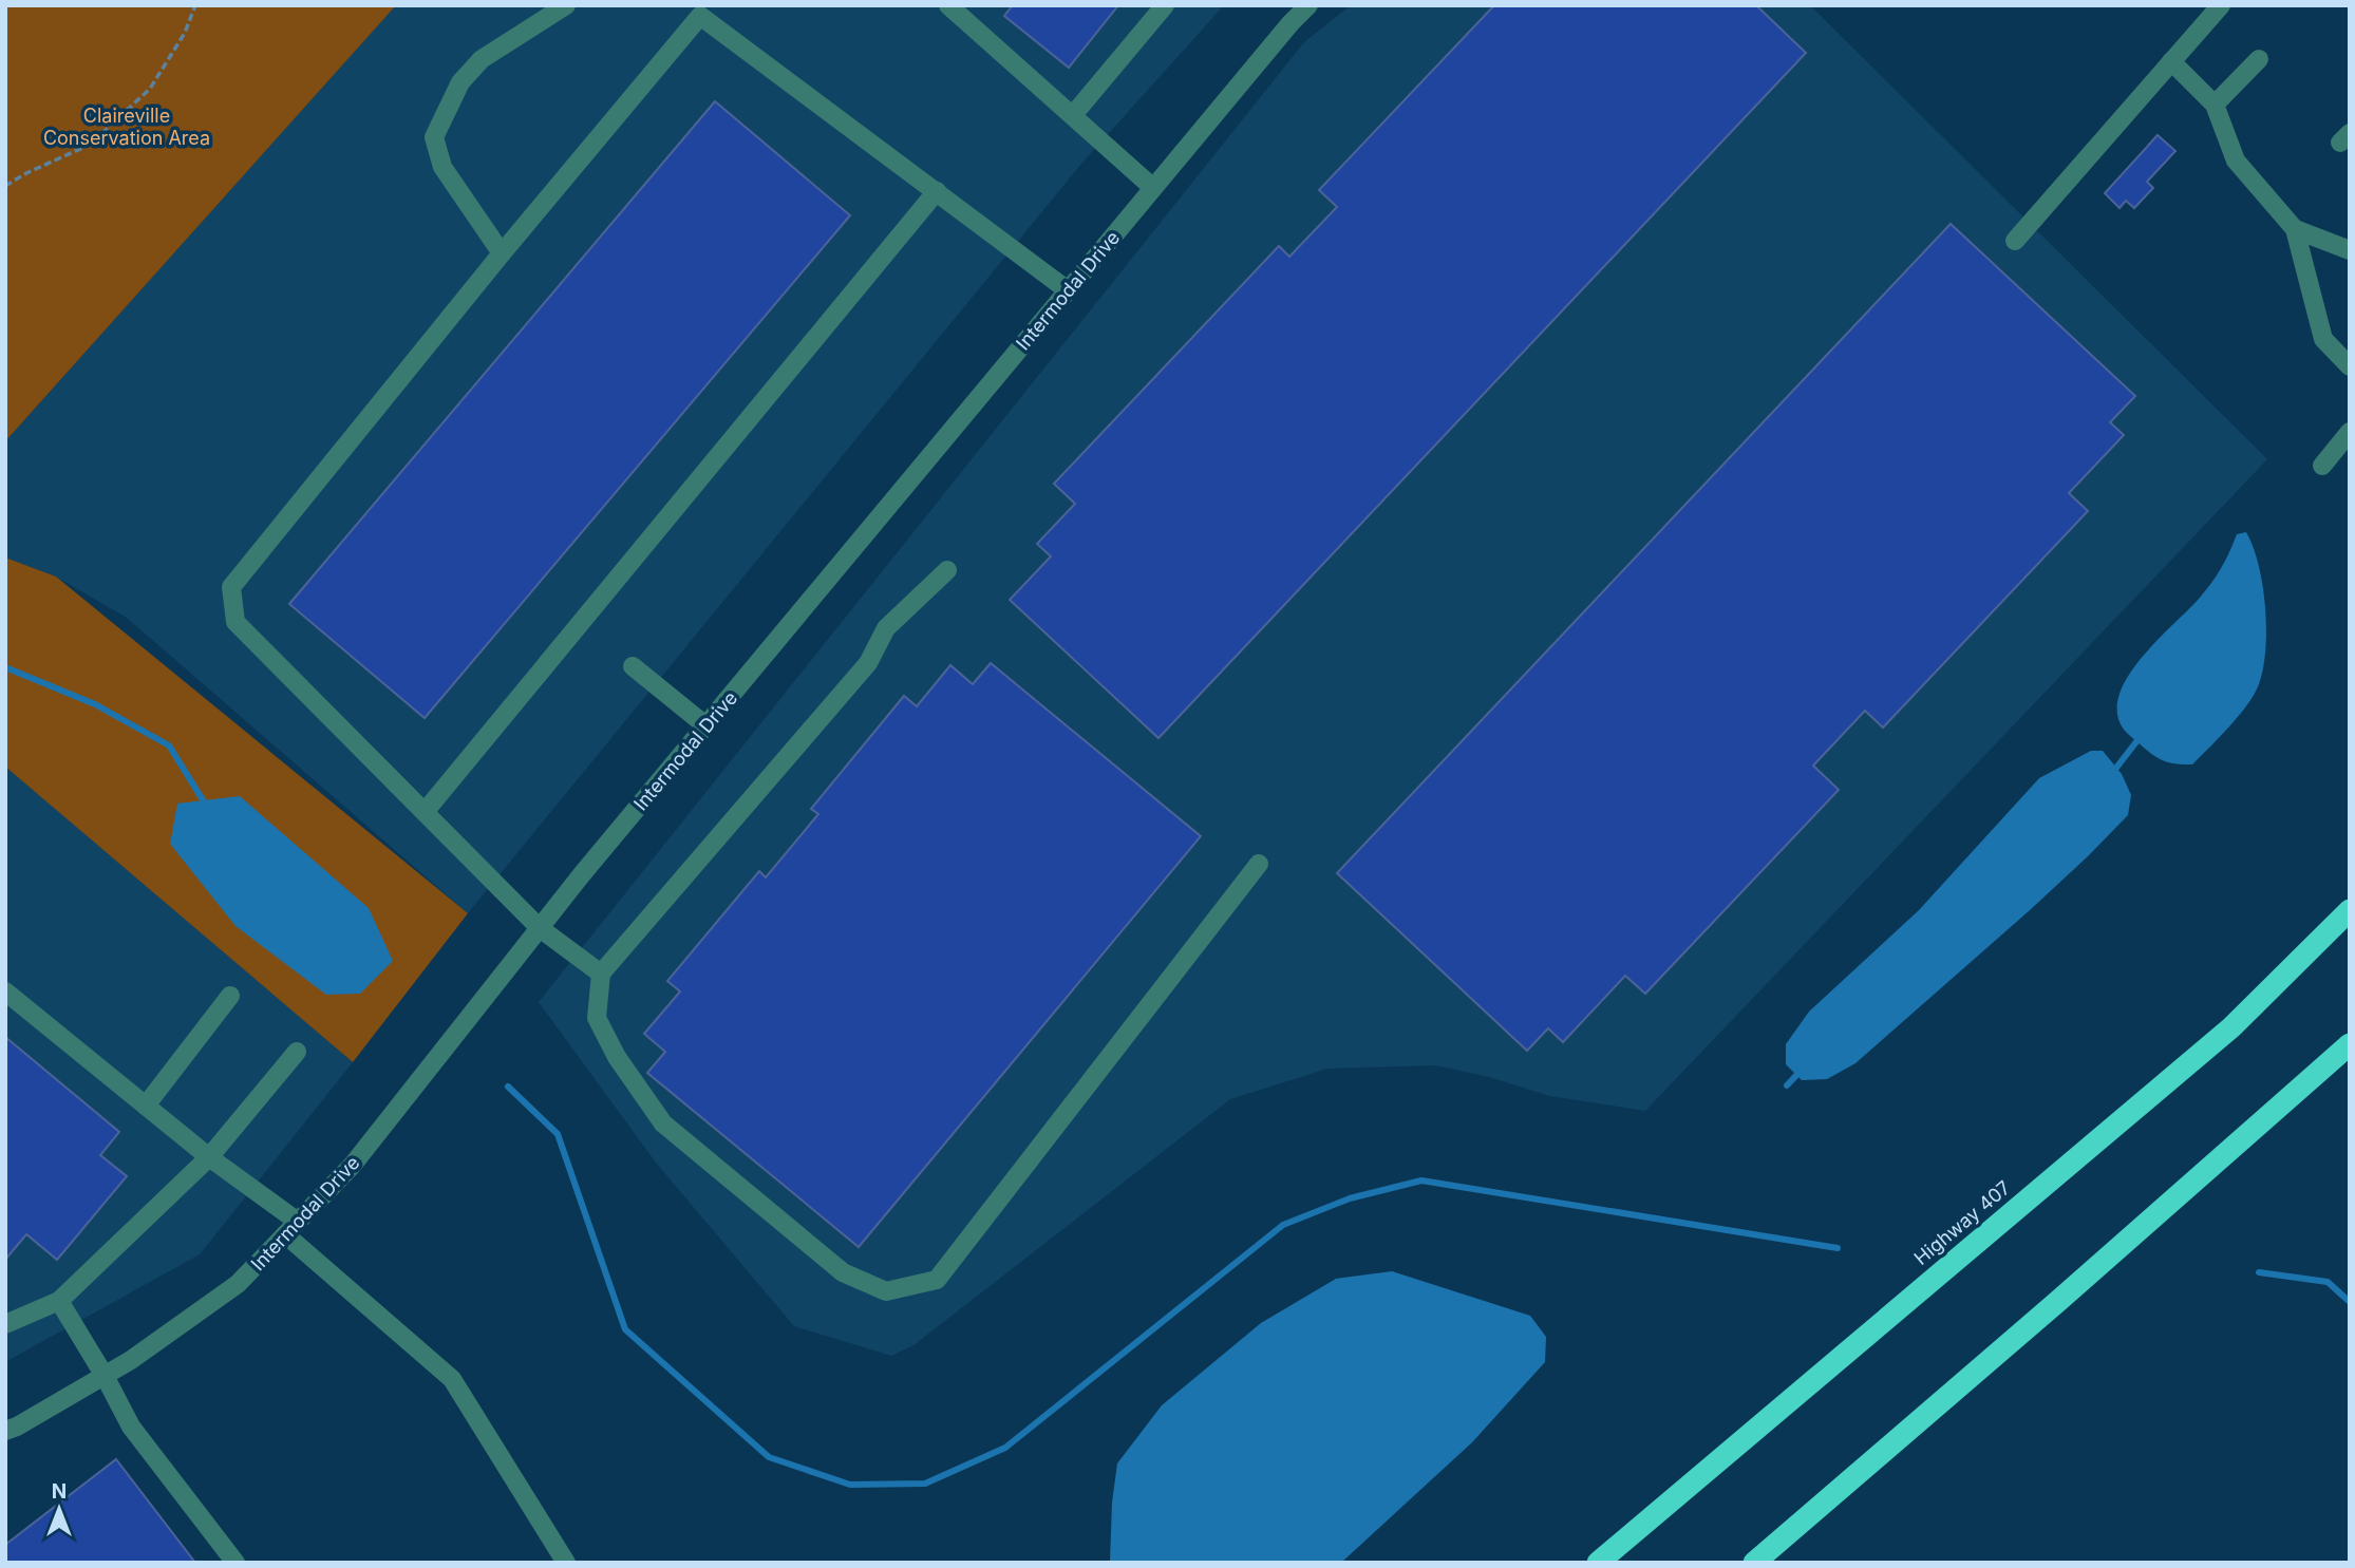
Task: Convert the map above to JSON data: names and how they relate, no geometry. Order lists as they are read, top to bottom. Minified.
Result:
{"streets":{"highway":["Highway 407"],"street":["Intermodal Drive"]},"parks":["Claireville Conservation Area"],"north":"top"}
